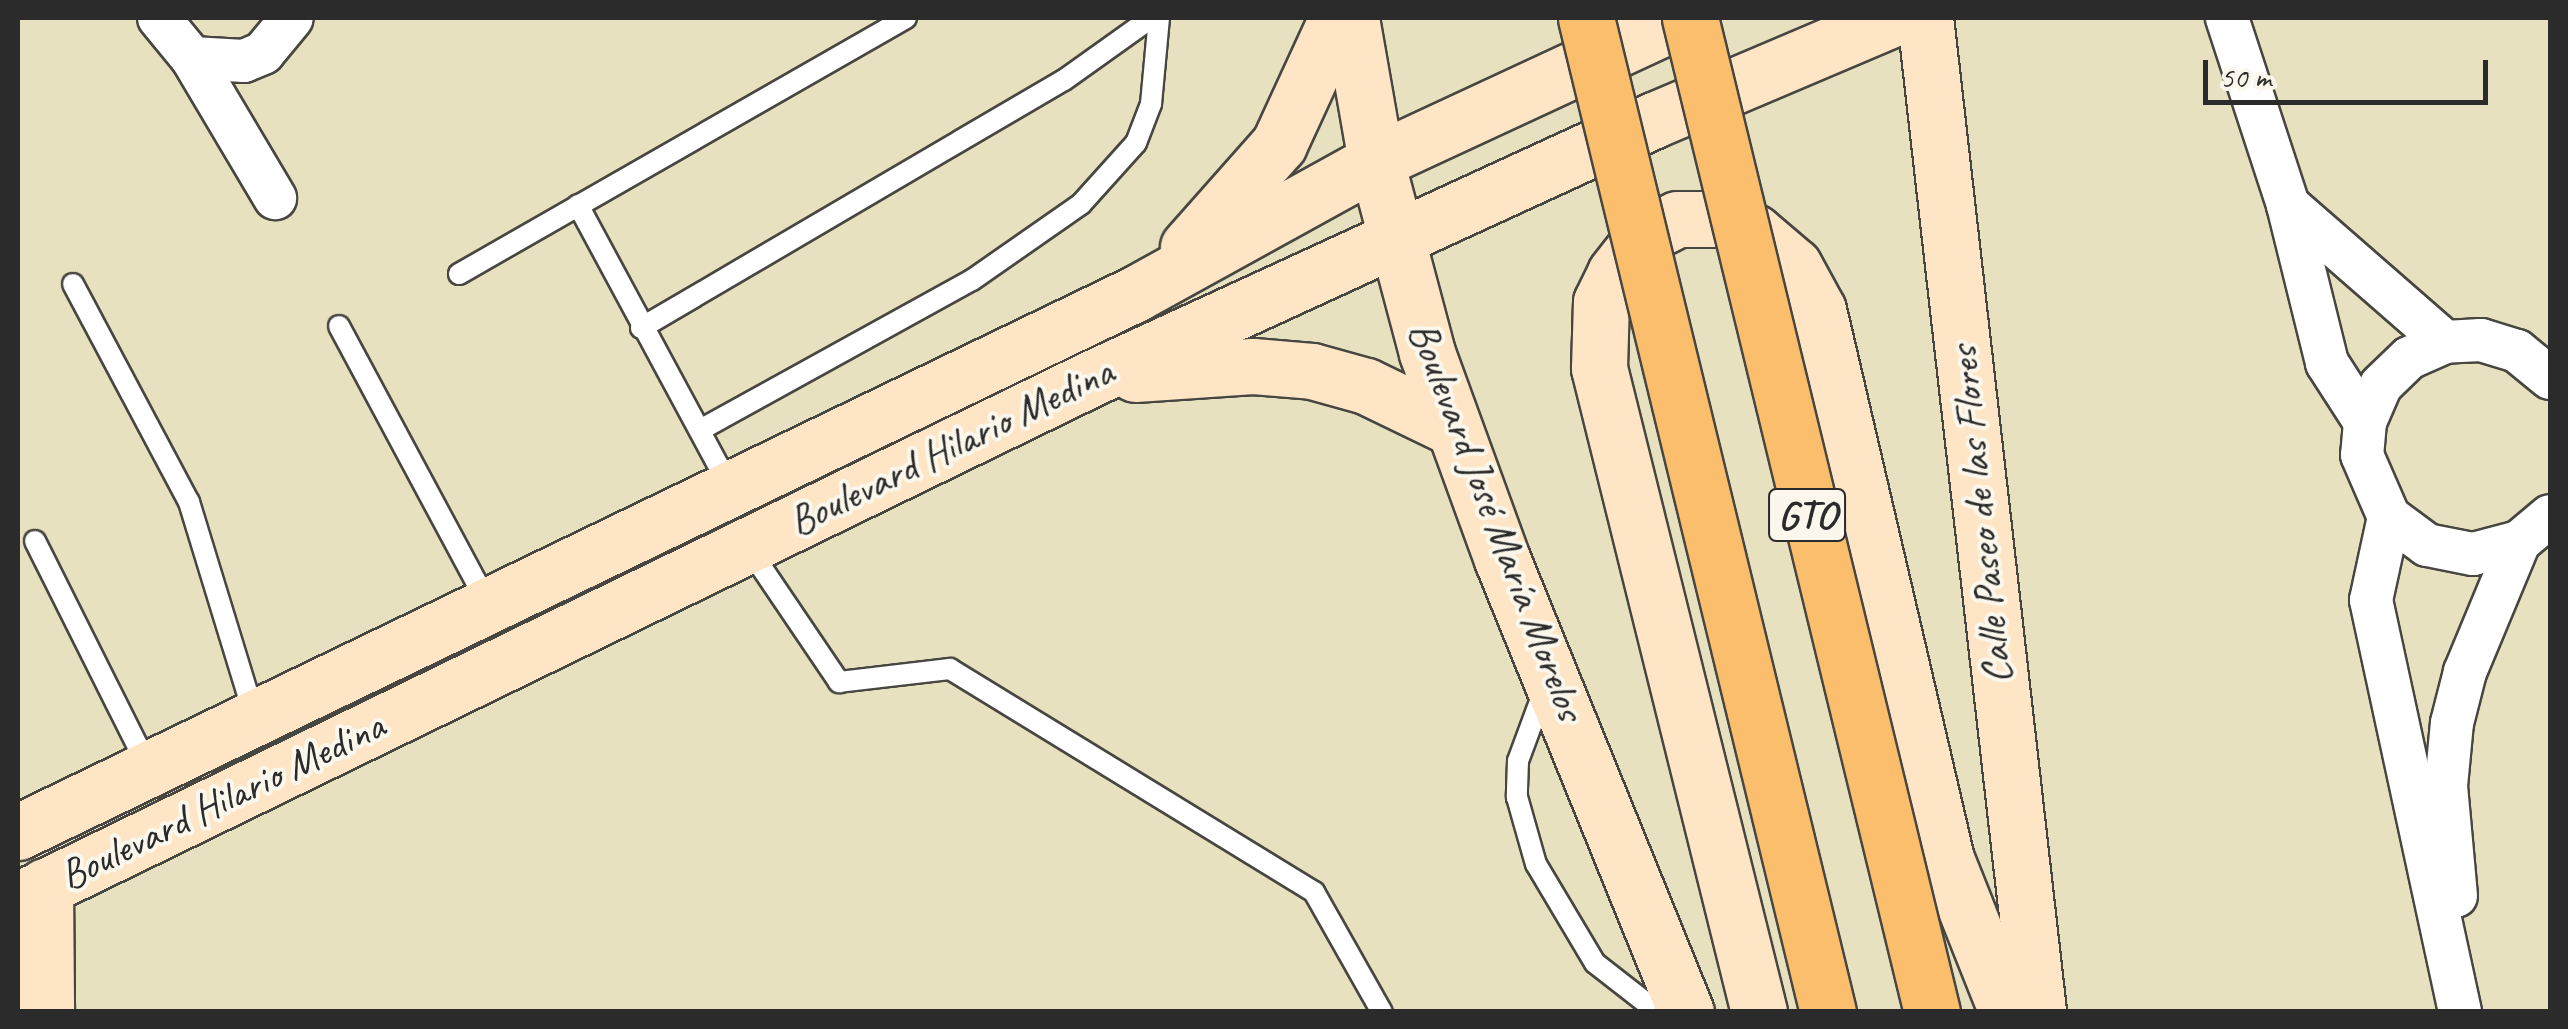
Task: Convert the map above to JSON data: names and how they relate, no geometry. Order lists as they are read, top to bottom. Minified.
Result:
{"streets":{"main road":["Boulevard Hilario Medina","GTO","Calle Paseo de las Flores","Boulevard José María Morelos"]},"crossings":[["Boulevard Hilario Medina","GTO"],["Boulevard Hilario Medina","Boulevard José María Morelos"]],"scale_bar":"50 m"}
